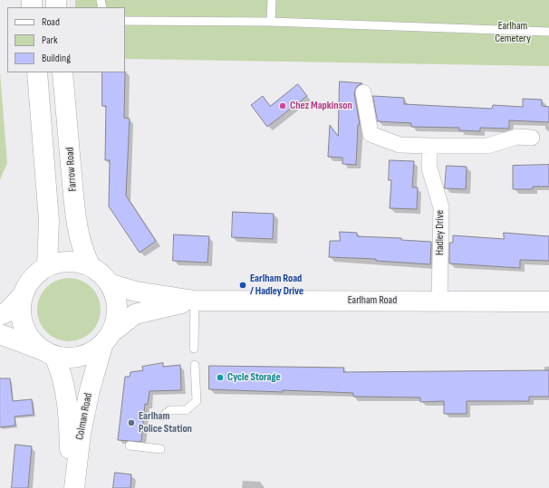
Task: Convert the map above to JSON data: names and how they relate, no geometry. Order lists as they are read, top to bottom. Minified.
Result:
{"streets":{"main road":["Farrow Road","Earlham Road","Colman Road"],"street":["Hadley Drive"]},"crossings":[["Farrow Road","Earlham Road"],["Farrow Road","Colman Road"],["Hadley Drive","Earlham Road"],["Earlham Road","Colman Road"]],"parks":["Earlham Cemetery"],"places":["Chez Mapkinson","Earlham Road / Hadley Drive","Cycle Storage","Earlham Police Station"],"legend":["Road","Park","Building"]}
